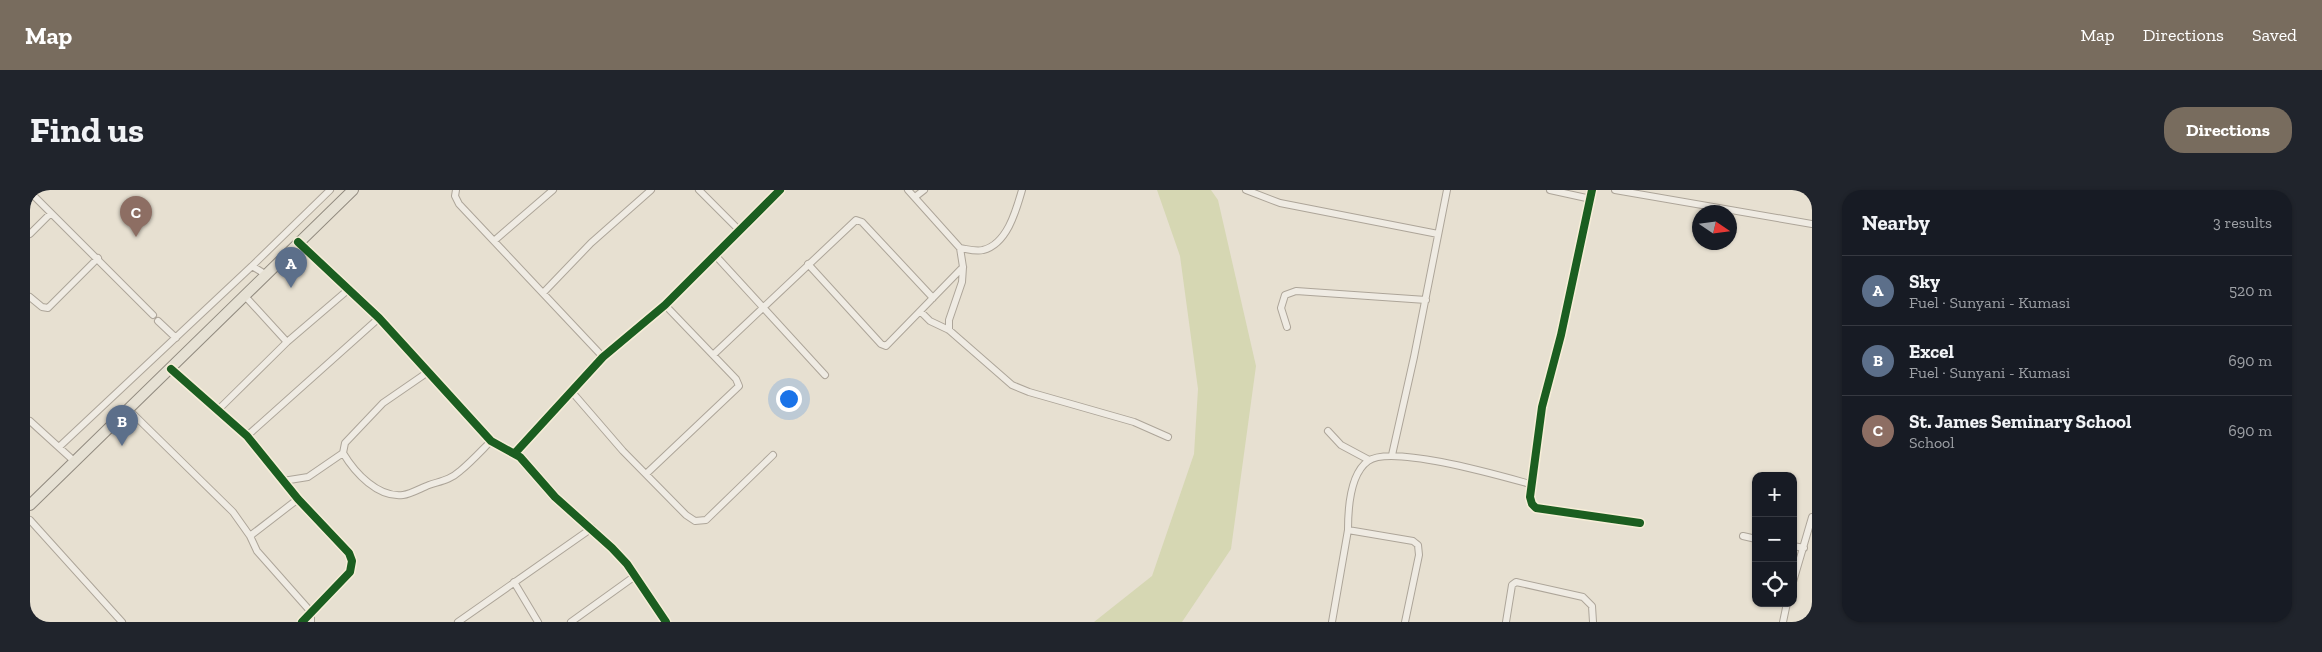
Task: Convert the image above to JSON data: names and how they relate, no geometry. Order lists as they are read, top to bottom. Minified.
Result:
{"north":"right","page":{"header":"Map","nav":["Map","Directions","Saved"],"buttons":"Directions","title":"Find us","heading":["Nearby","3 results"],"pins":["C","A","B"],"list":[{"mark":"A","name":"Sky","note":"Fuel · Sunyani - Kumasi","value":"520 m"},{"mark":"B","name":"Excel","note":"Fuel · Sunyani - Kumasi","value":"690 m"},{"mark":"C","name":"St. James Seminary School","note":"School","value":"690 m"}],"map_buttons":["+","−"]}}
